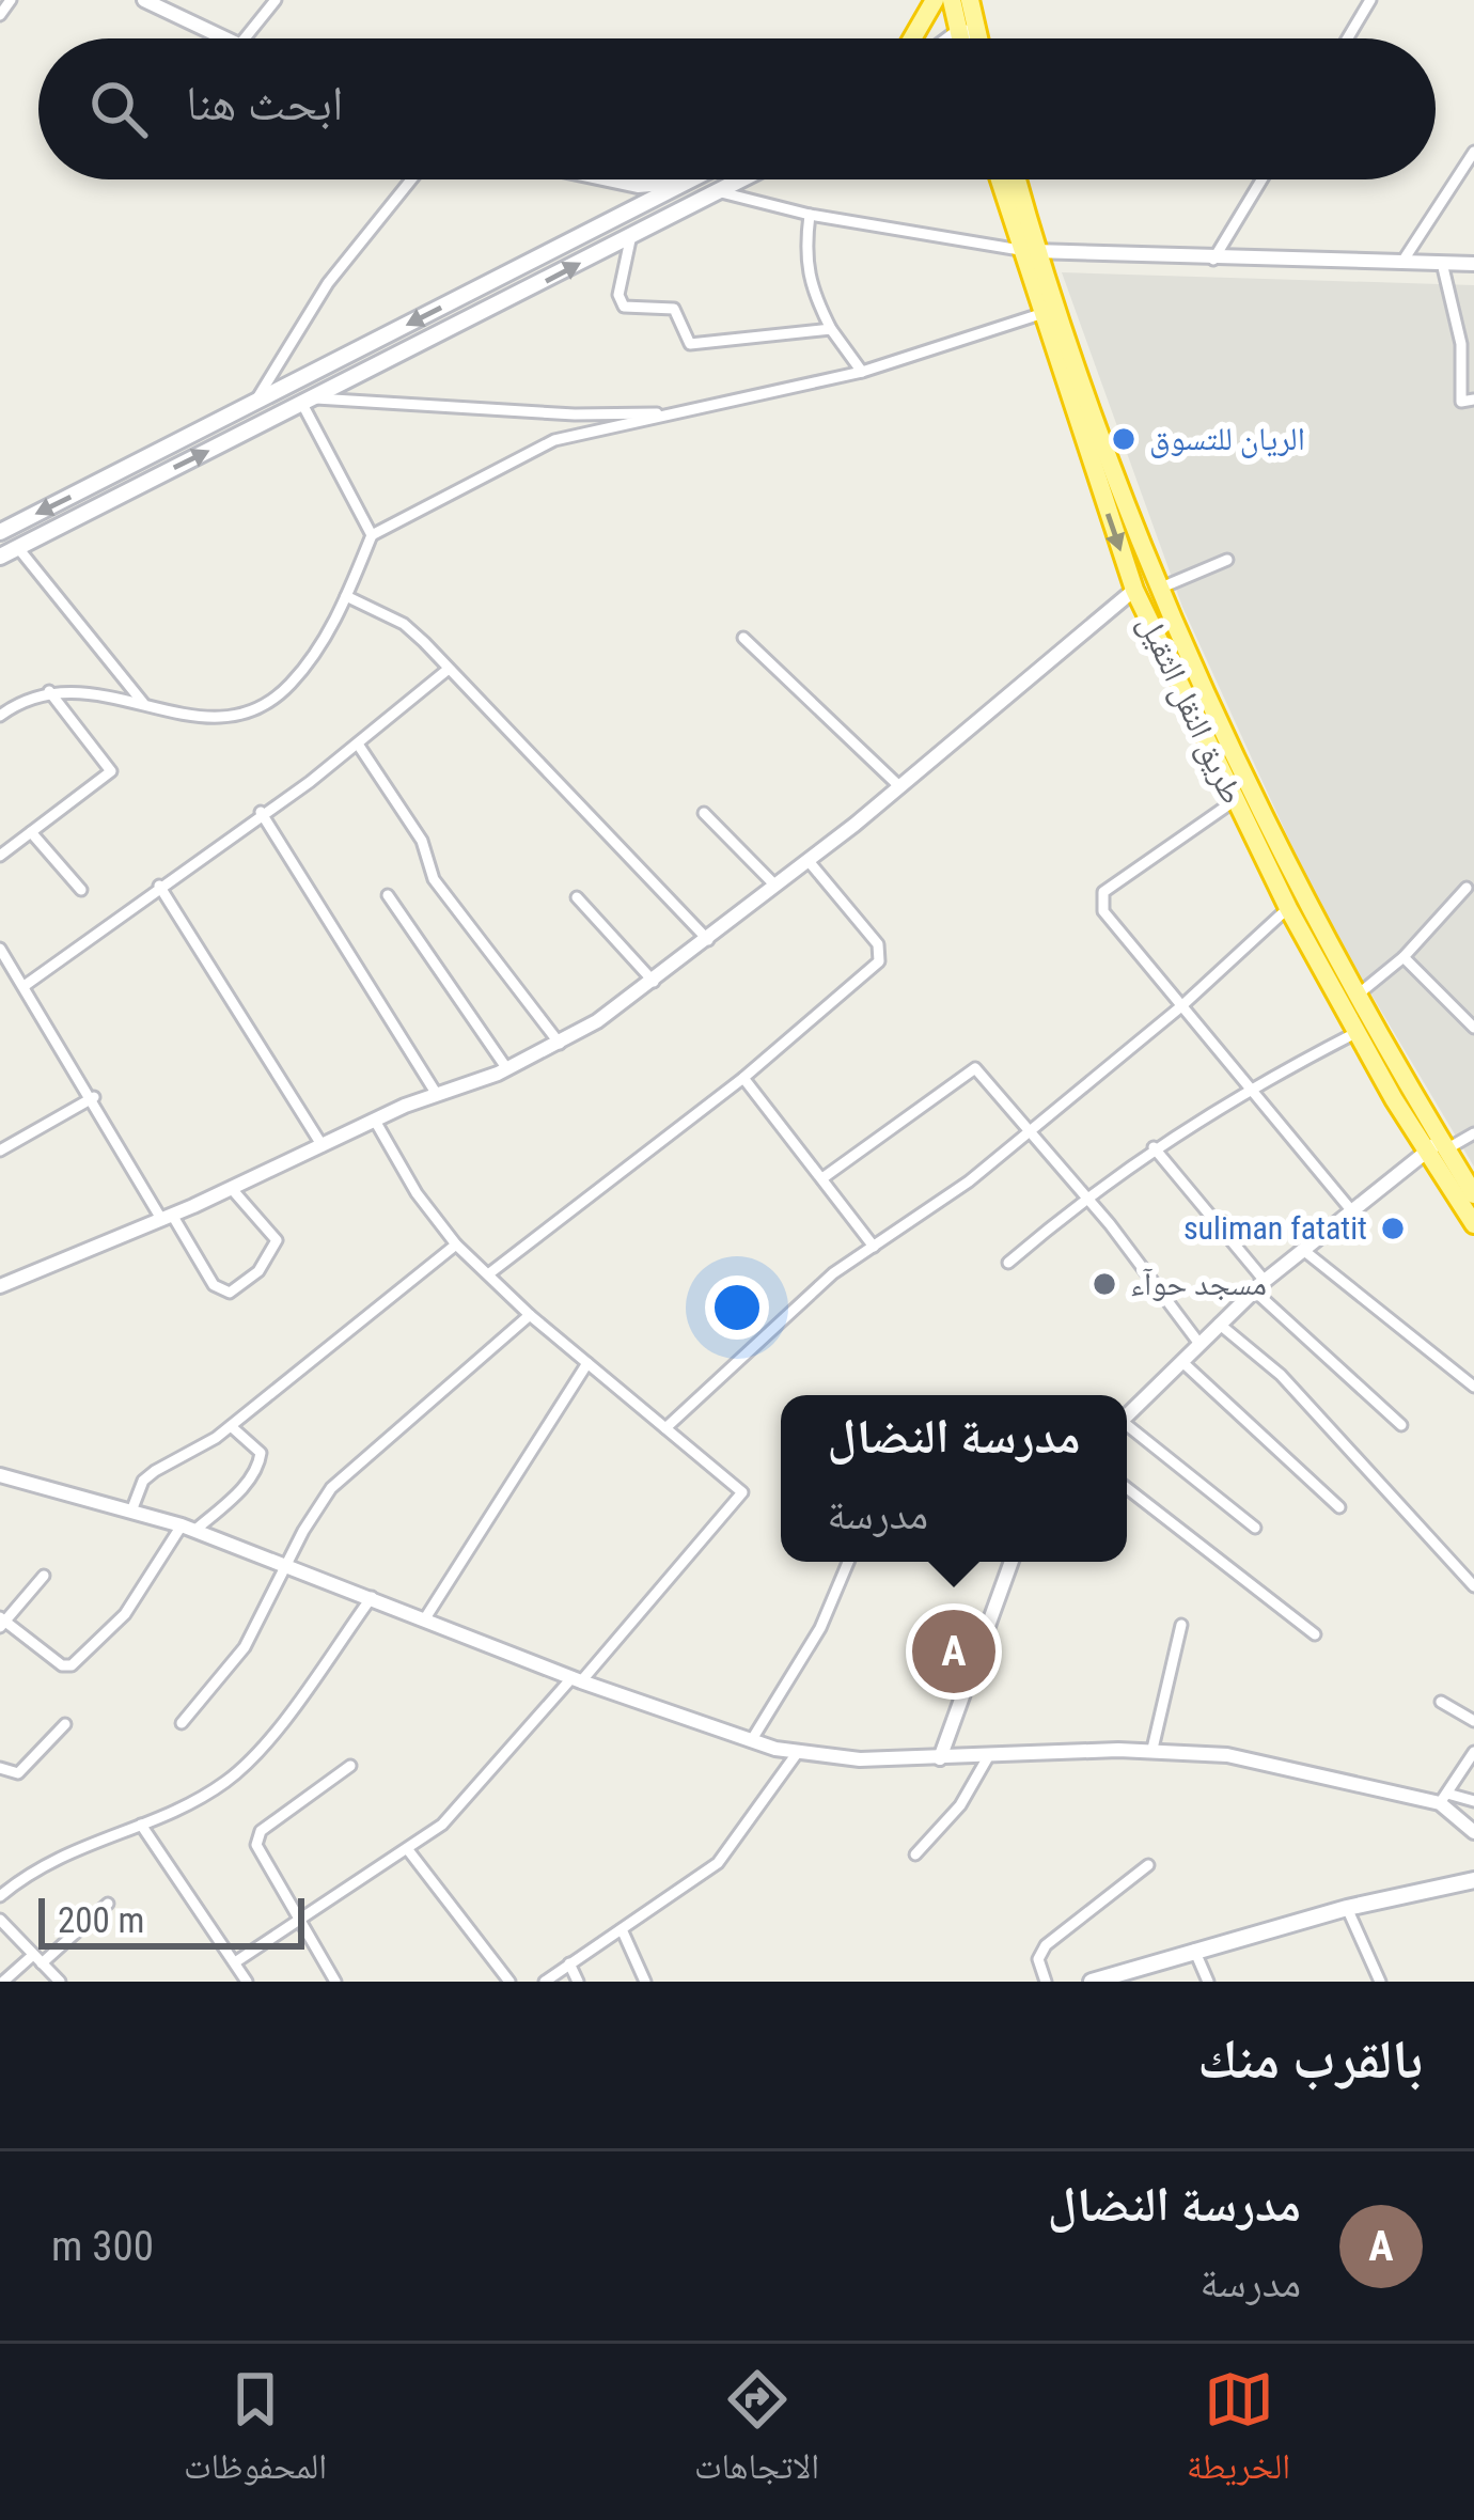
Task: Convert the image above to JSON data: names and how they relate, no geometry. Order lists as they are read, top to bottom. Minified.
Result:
{"streets":{"highway":["طريق النقل الثقيل"]},"places":["الريان للتسوق","suliman fatatit","مسجد حوآء"],"scale_bar":"200 m","page":{"search":"ابحث هنا","popup":["مدرسة النضال","مدرسة"],"pins":"A","scale":"200 m","heading":"بالقرب منك","list":[{"mark":"A","name":"مدرسة النضال","note":"مدرسة","value":"300 m"}],"nav":["الخريطة","الاتجاهات","المحفوظات"]}}
